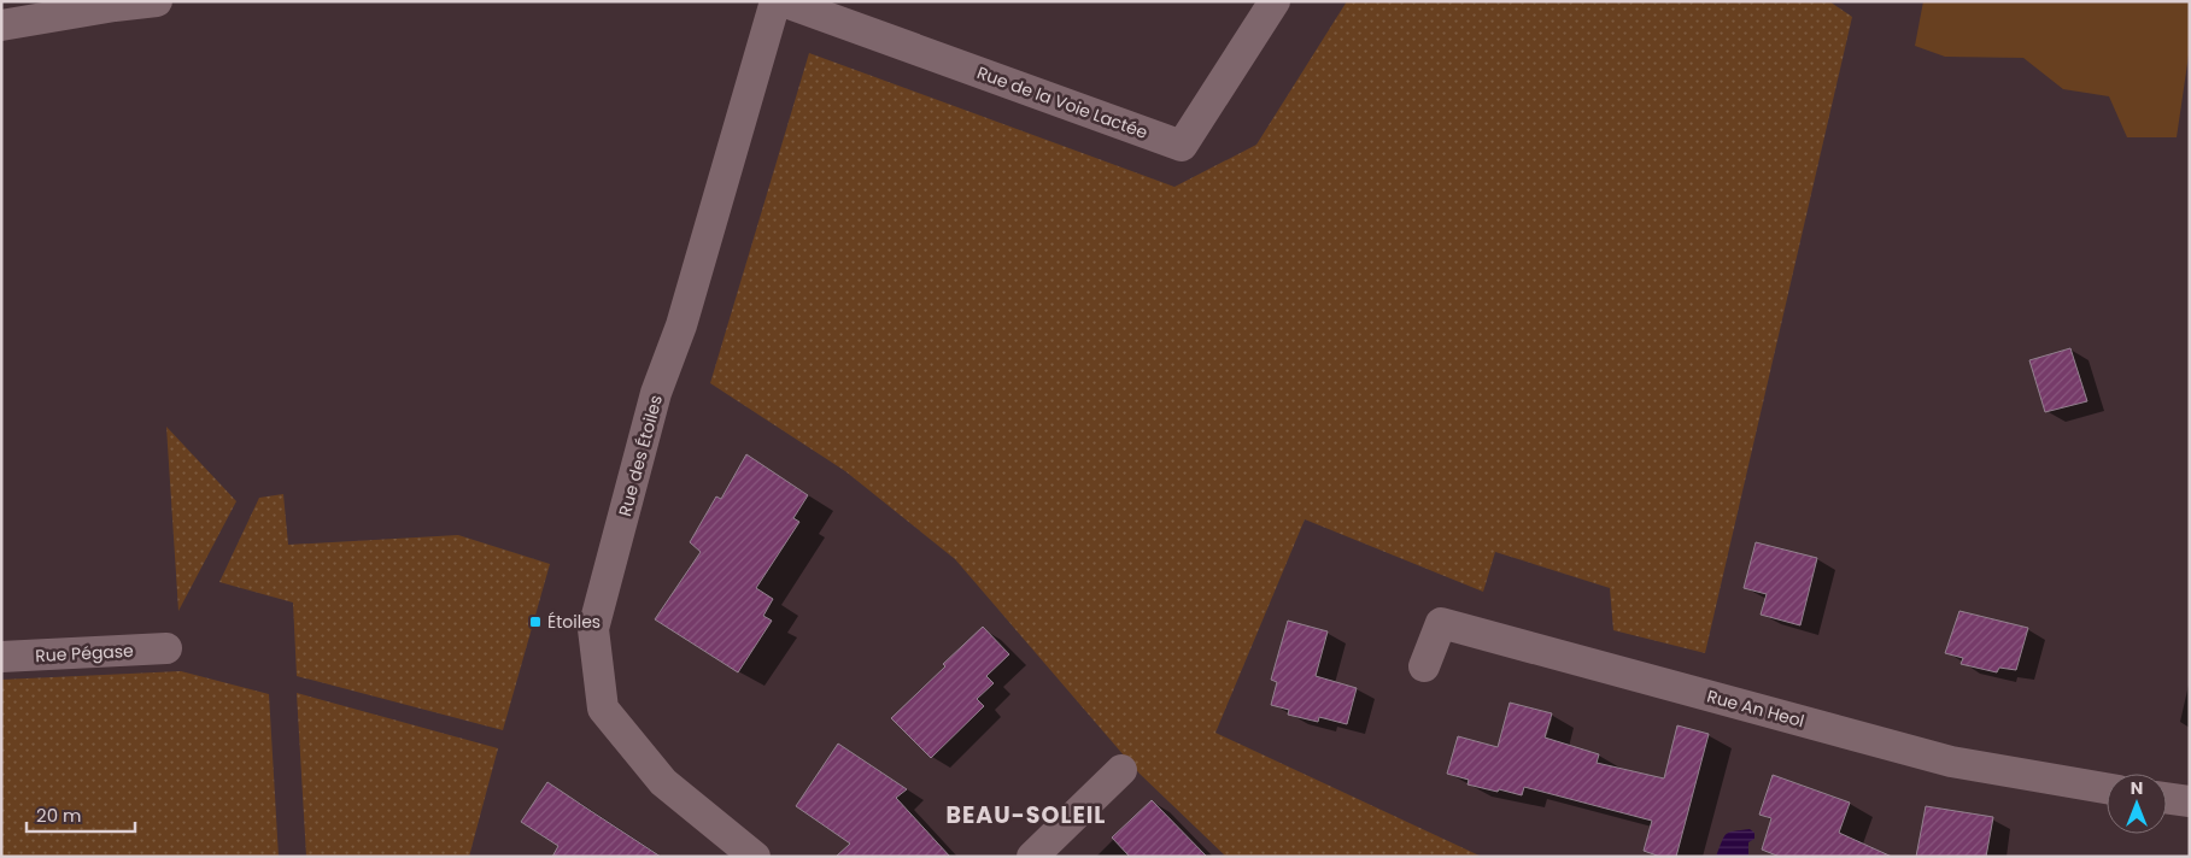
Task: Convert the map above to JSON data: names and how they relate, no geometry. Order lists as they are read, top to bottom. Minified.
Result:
{"streets":{"street":["Rue de la Voie Lactée","Rue des Étoiles","Rue Pégase","Rue An Heol"]},"districts":["BEAU-SOLEIL"],"places":{"transit":["Étoiles"]},"scale_bar":"20 m","north":"top"}
